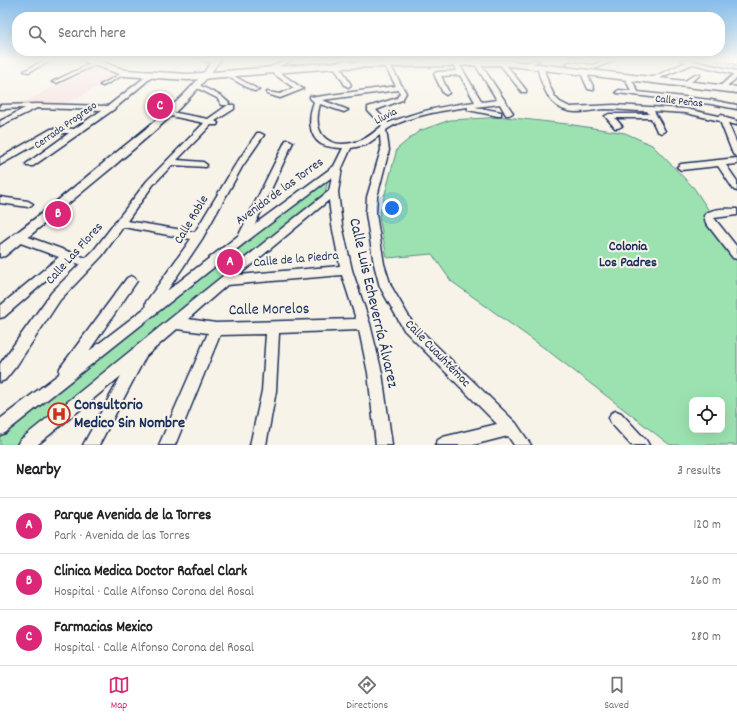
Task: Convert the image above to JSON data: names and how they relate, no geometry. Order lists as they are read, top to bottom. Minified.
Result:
{"streets":{"street":["Calle Peñas","Lluvia","Cerrada Progreso","Avenida de las Torres","Calle Roble","Calle Las Flores","Calle de la Piedra","Calle Luis Echeverría Álvarez","Calle Morelos","Calle Cuauhtémoc"]},"crossings":[["Lluvia","Calle Cuauhtémoc"],["Avenida de las Torres","Calle Roble"],["Avenida de las Torres","Calle Luis Echeverría Álvarez"],["Calle de la Piedra","Calle Luis Echeverría Álvarez"],["Calle Luis Echeverría Álvarez","Calle Morelos"]],"districts":["Colonia Los Padres"],"places":{"hospital":["Consultorio Medico Sin Nombre"]},"page":{"search":"Search here","pins":["C","B","A"],"heading":["Nearby","3 results"],"list":[{"mark":"A","name":"Parque Avenida de la Torres","note":"Park · Avenida de las Torres","value":"120 m"},{"mark":"B","name":"Clinica Medica Doctor Rafael Clark","note":"Hospital · Calle Alfonso Corona del Rosal","value":"260 m"},{"mark":"C","name":"Farmacias Mexico","note":"Hospital · Calle Alfonso Corona del Rosal","value":"280 m"}],"nav":["Map","Directions","Saved"]}}
